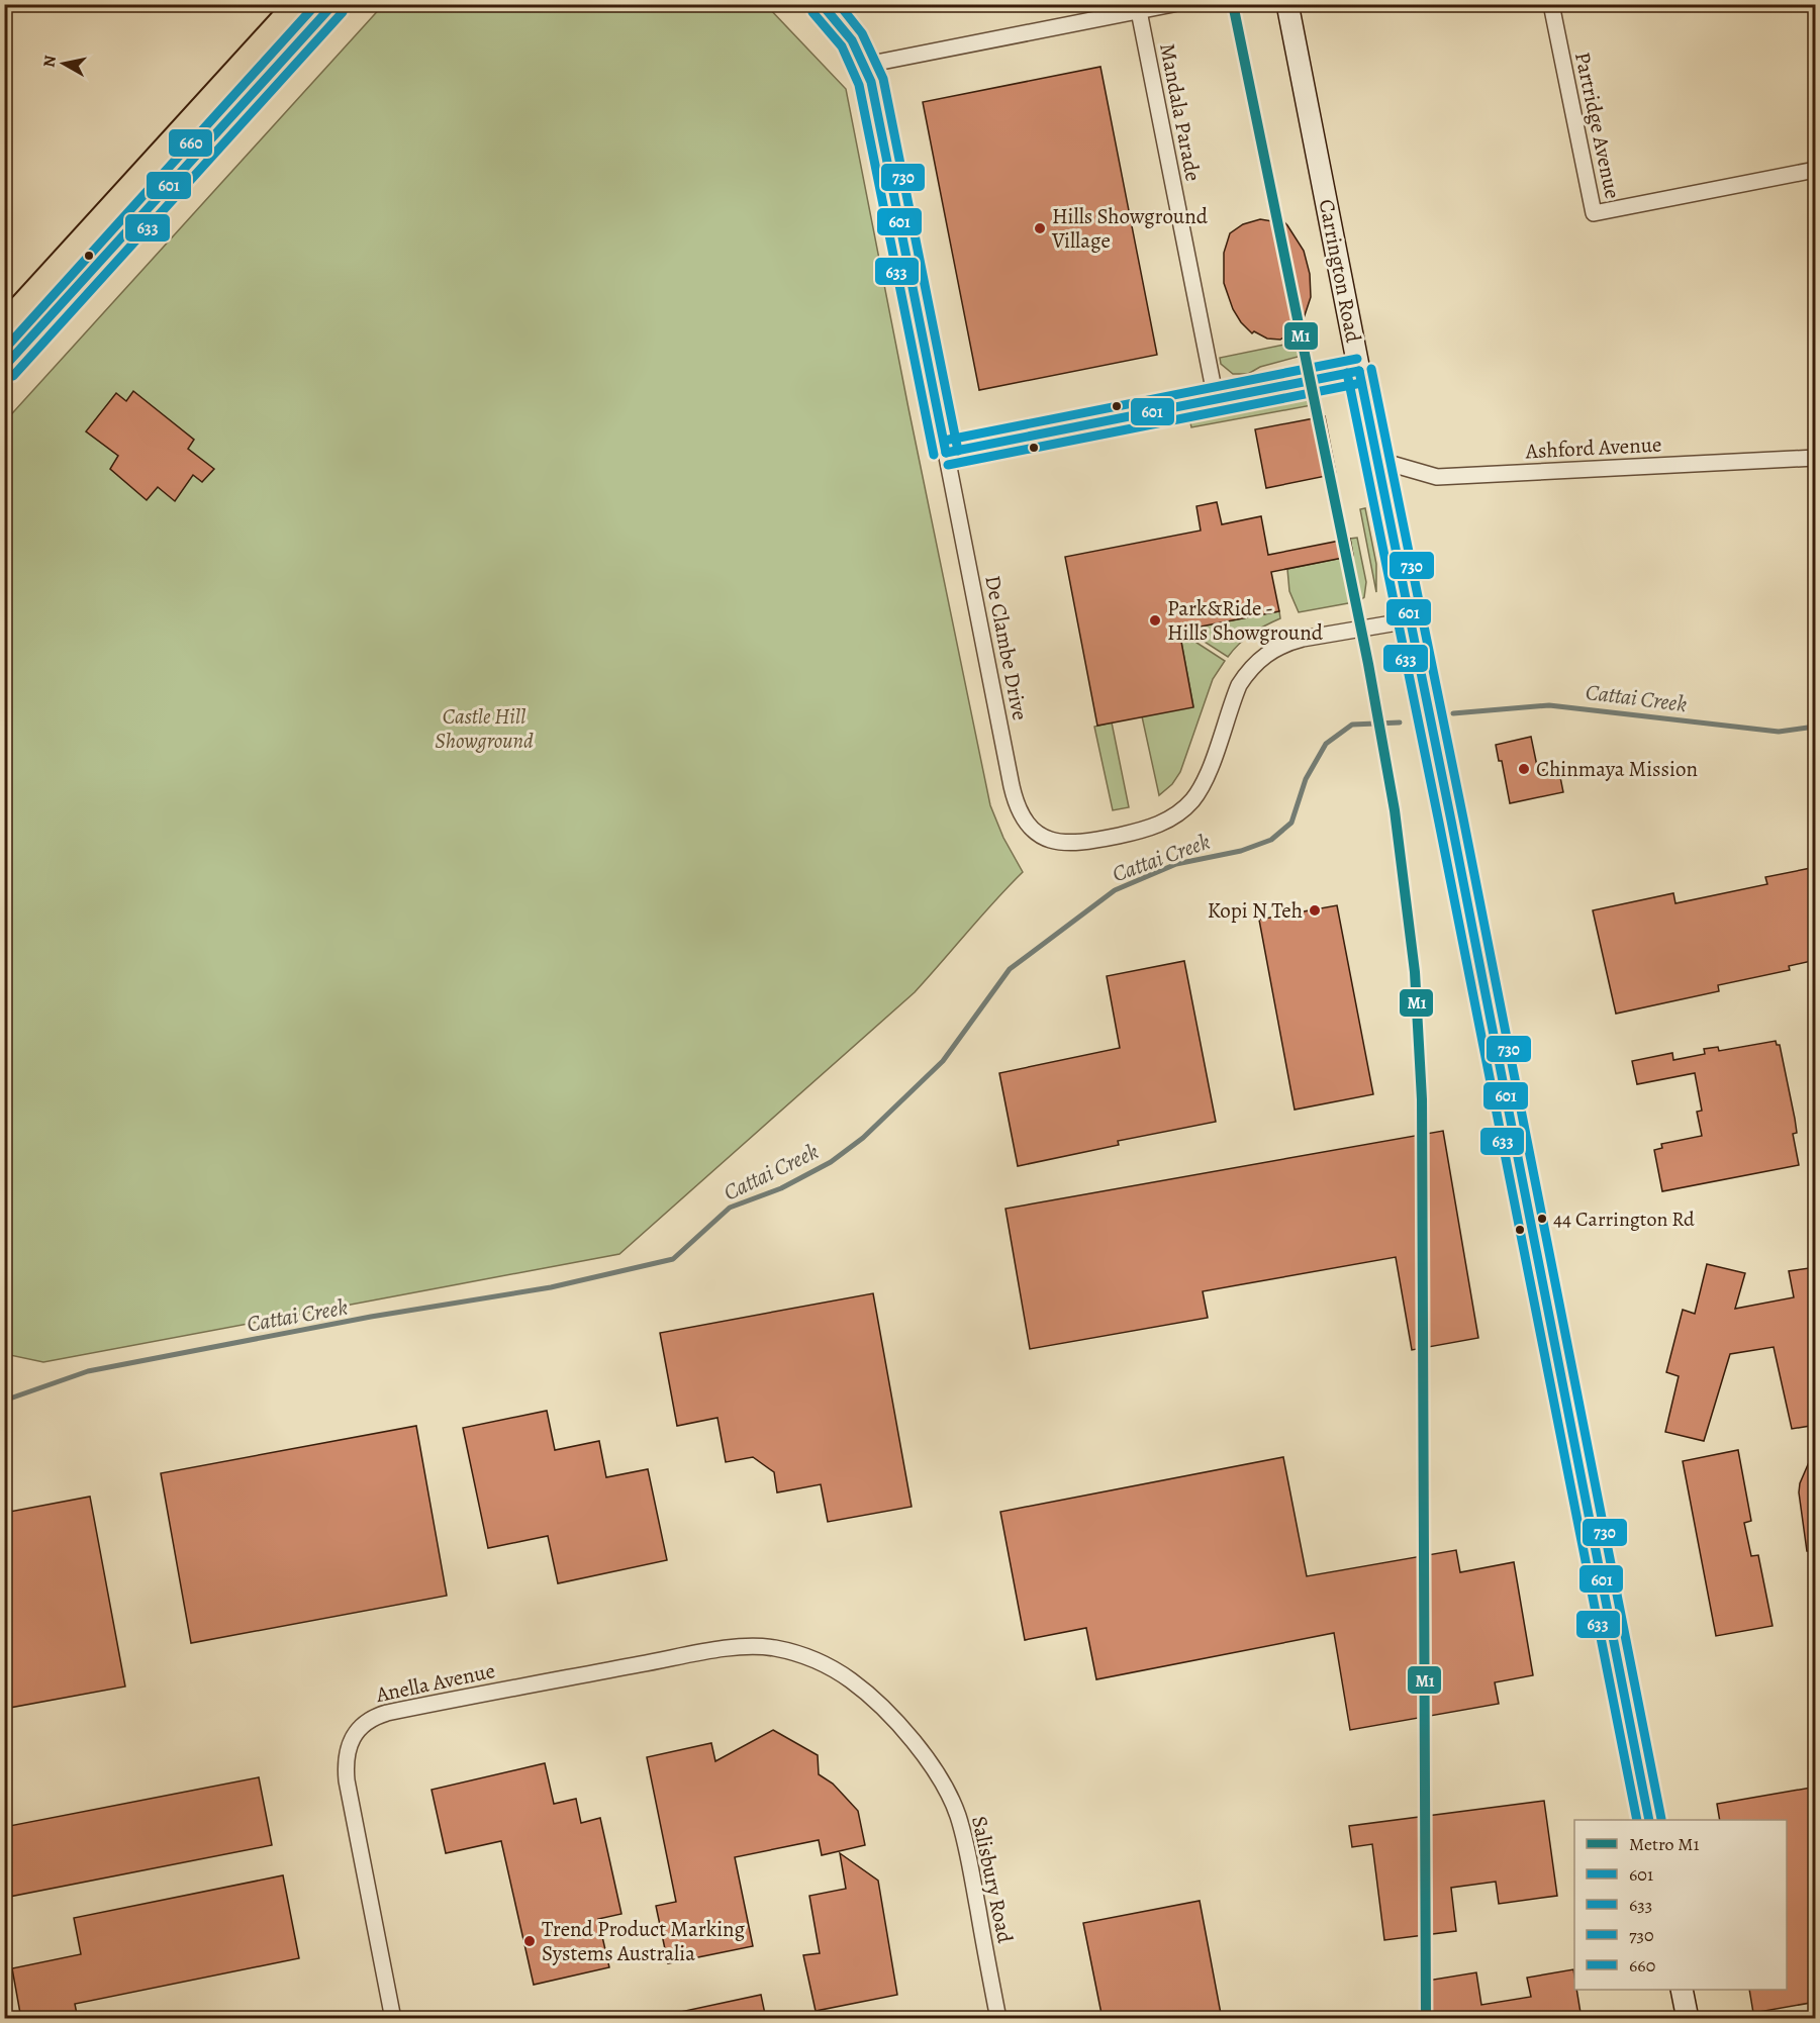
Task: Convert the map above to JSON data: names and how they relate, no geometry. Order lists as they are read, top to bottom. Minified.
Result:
{"streets":{"main road":["Carrington Road"],"street":["Mandala Parade","Partridge Avenue","Ashford Avenue","De Clambe Drive","Anella Avenue","Salisbury Road"]},"crossings":[["Carrington Road","Ashford Avenue"],["Carrington Road","De Clambe Drive"],["Anella Avenue","Salisbury Road"]],"water":["Cattai Creek"],"parks":["Castle Hill Showground"],"places":["Hills Showground Village","Park&Ride - Hills Showground","Chinmaya Mission","Kopi N Teh","44 Carrington Rd","Trend Product Marking Systems Australia"],"lines":["metro line M1","transit line 601","transit line 730","transit line 660","transit line 633"],"legend":["Metro M1","601","633","730","660"],"north":"left"}
